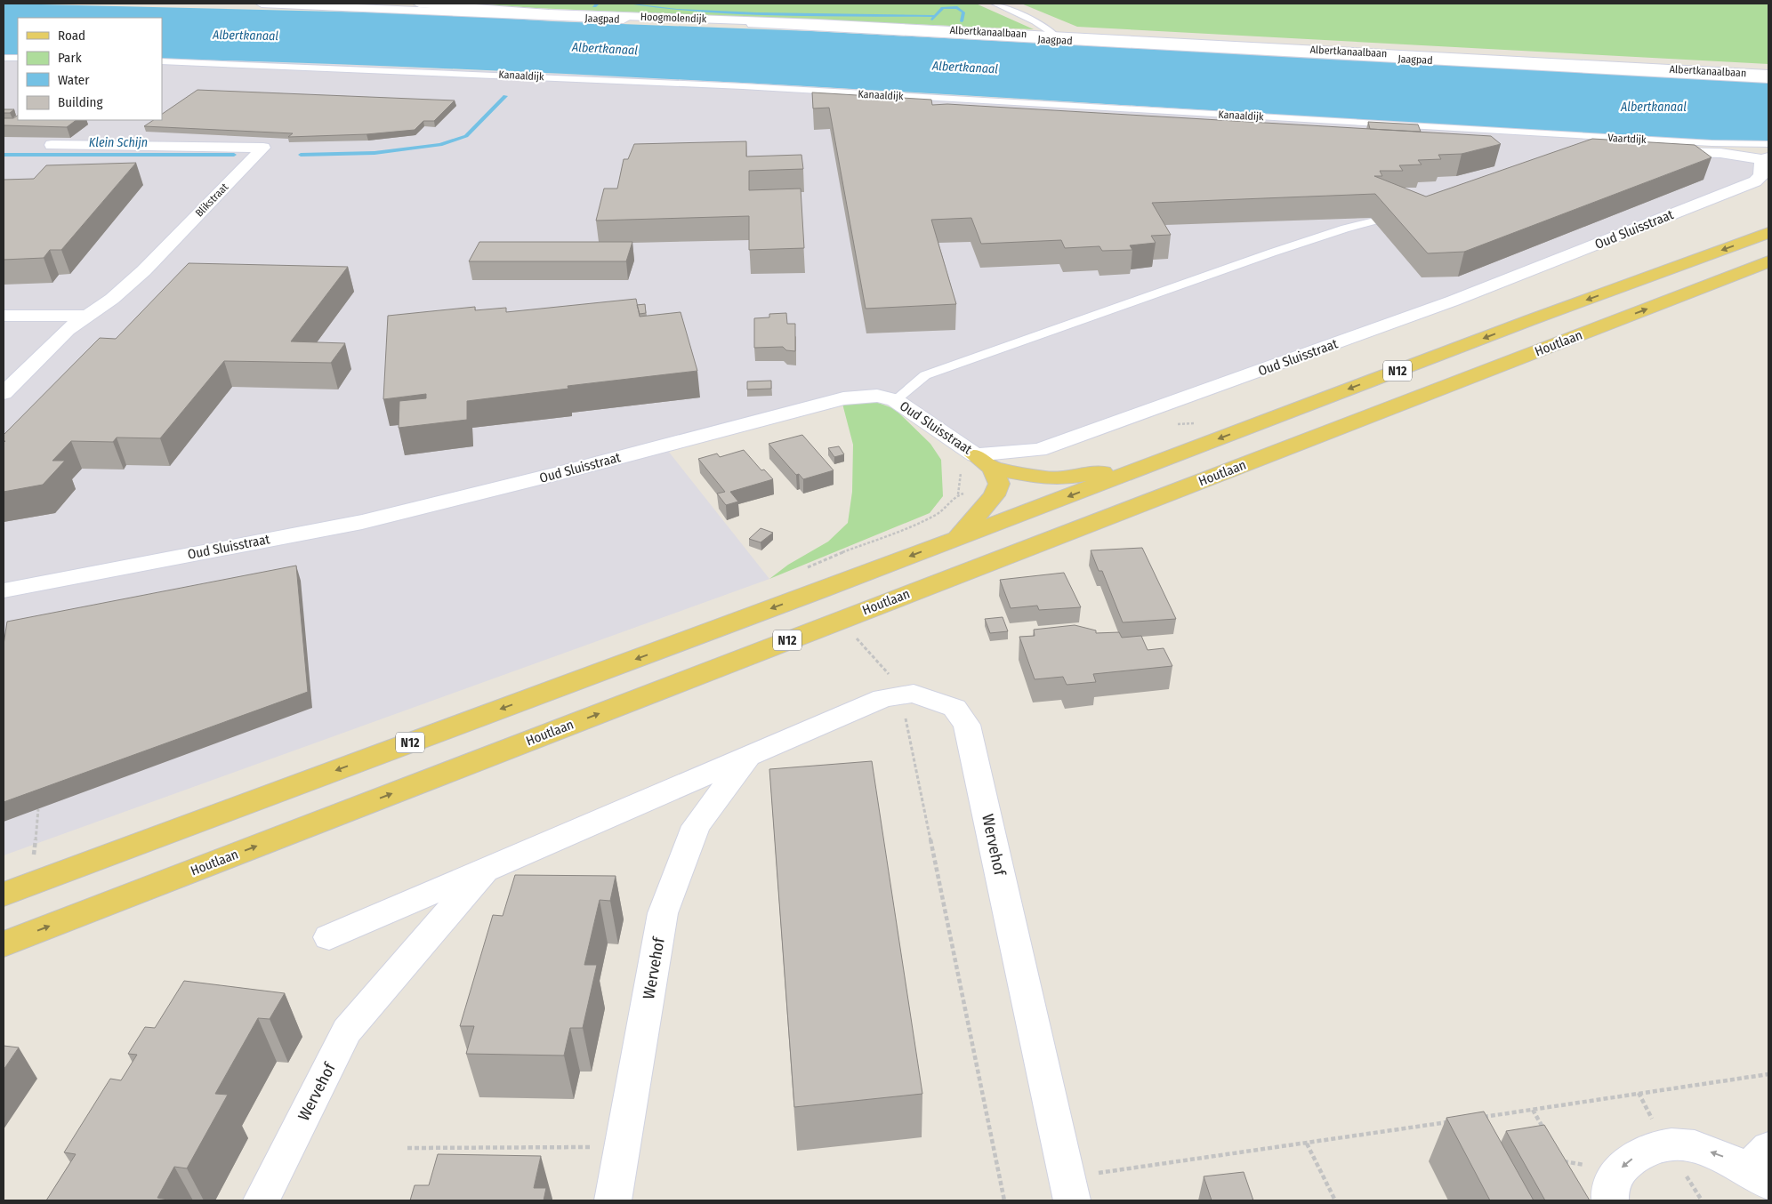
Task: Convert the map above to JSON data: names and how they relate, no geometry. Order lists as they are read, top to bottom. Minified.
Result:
{"streets":{"main road":["Houtlaan","N12"],"street":["Hoogmolendijk","Jaagpad","Albertkanaalbaan","Vaartdijk","Blikstraat","Oud Sluisstraat","Wervehof"],"lane":["Kanaaldijk"]},"crossings":[["Hoogmolendijk","Albertkanaalbaan"],["Kanaaldijk","Vaartdijk"],["Vaartdijk","Oud Sluisstraat"]],"water":["Albertkanaal","Klein Schijn"],"legend":["Road","Park","Water","Building"]}
